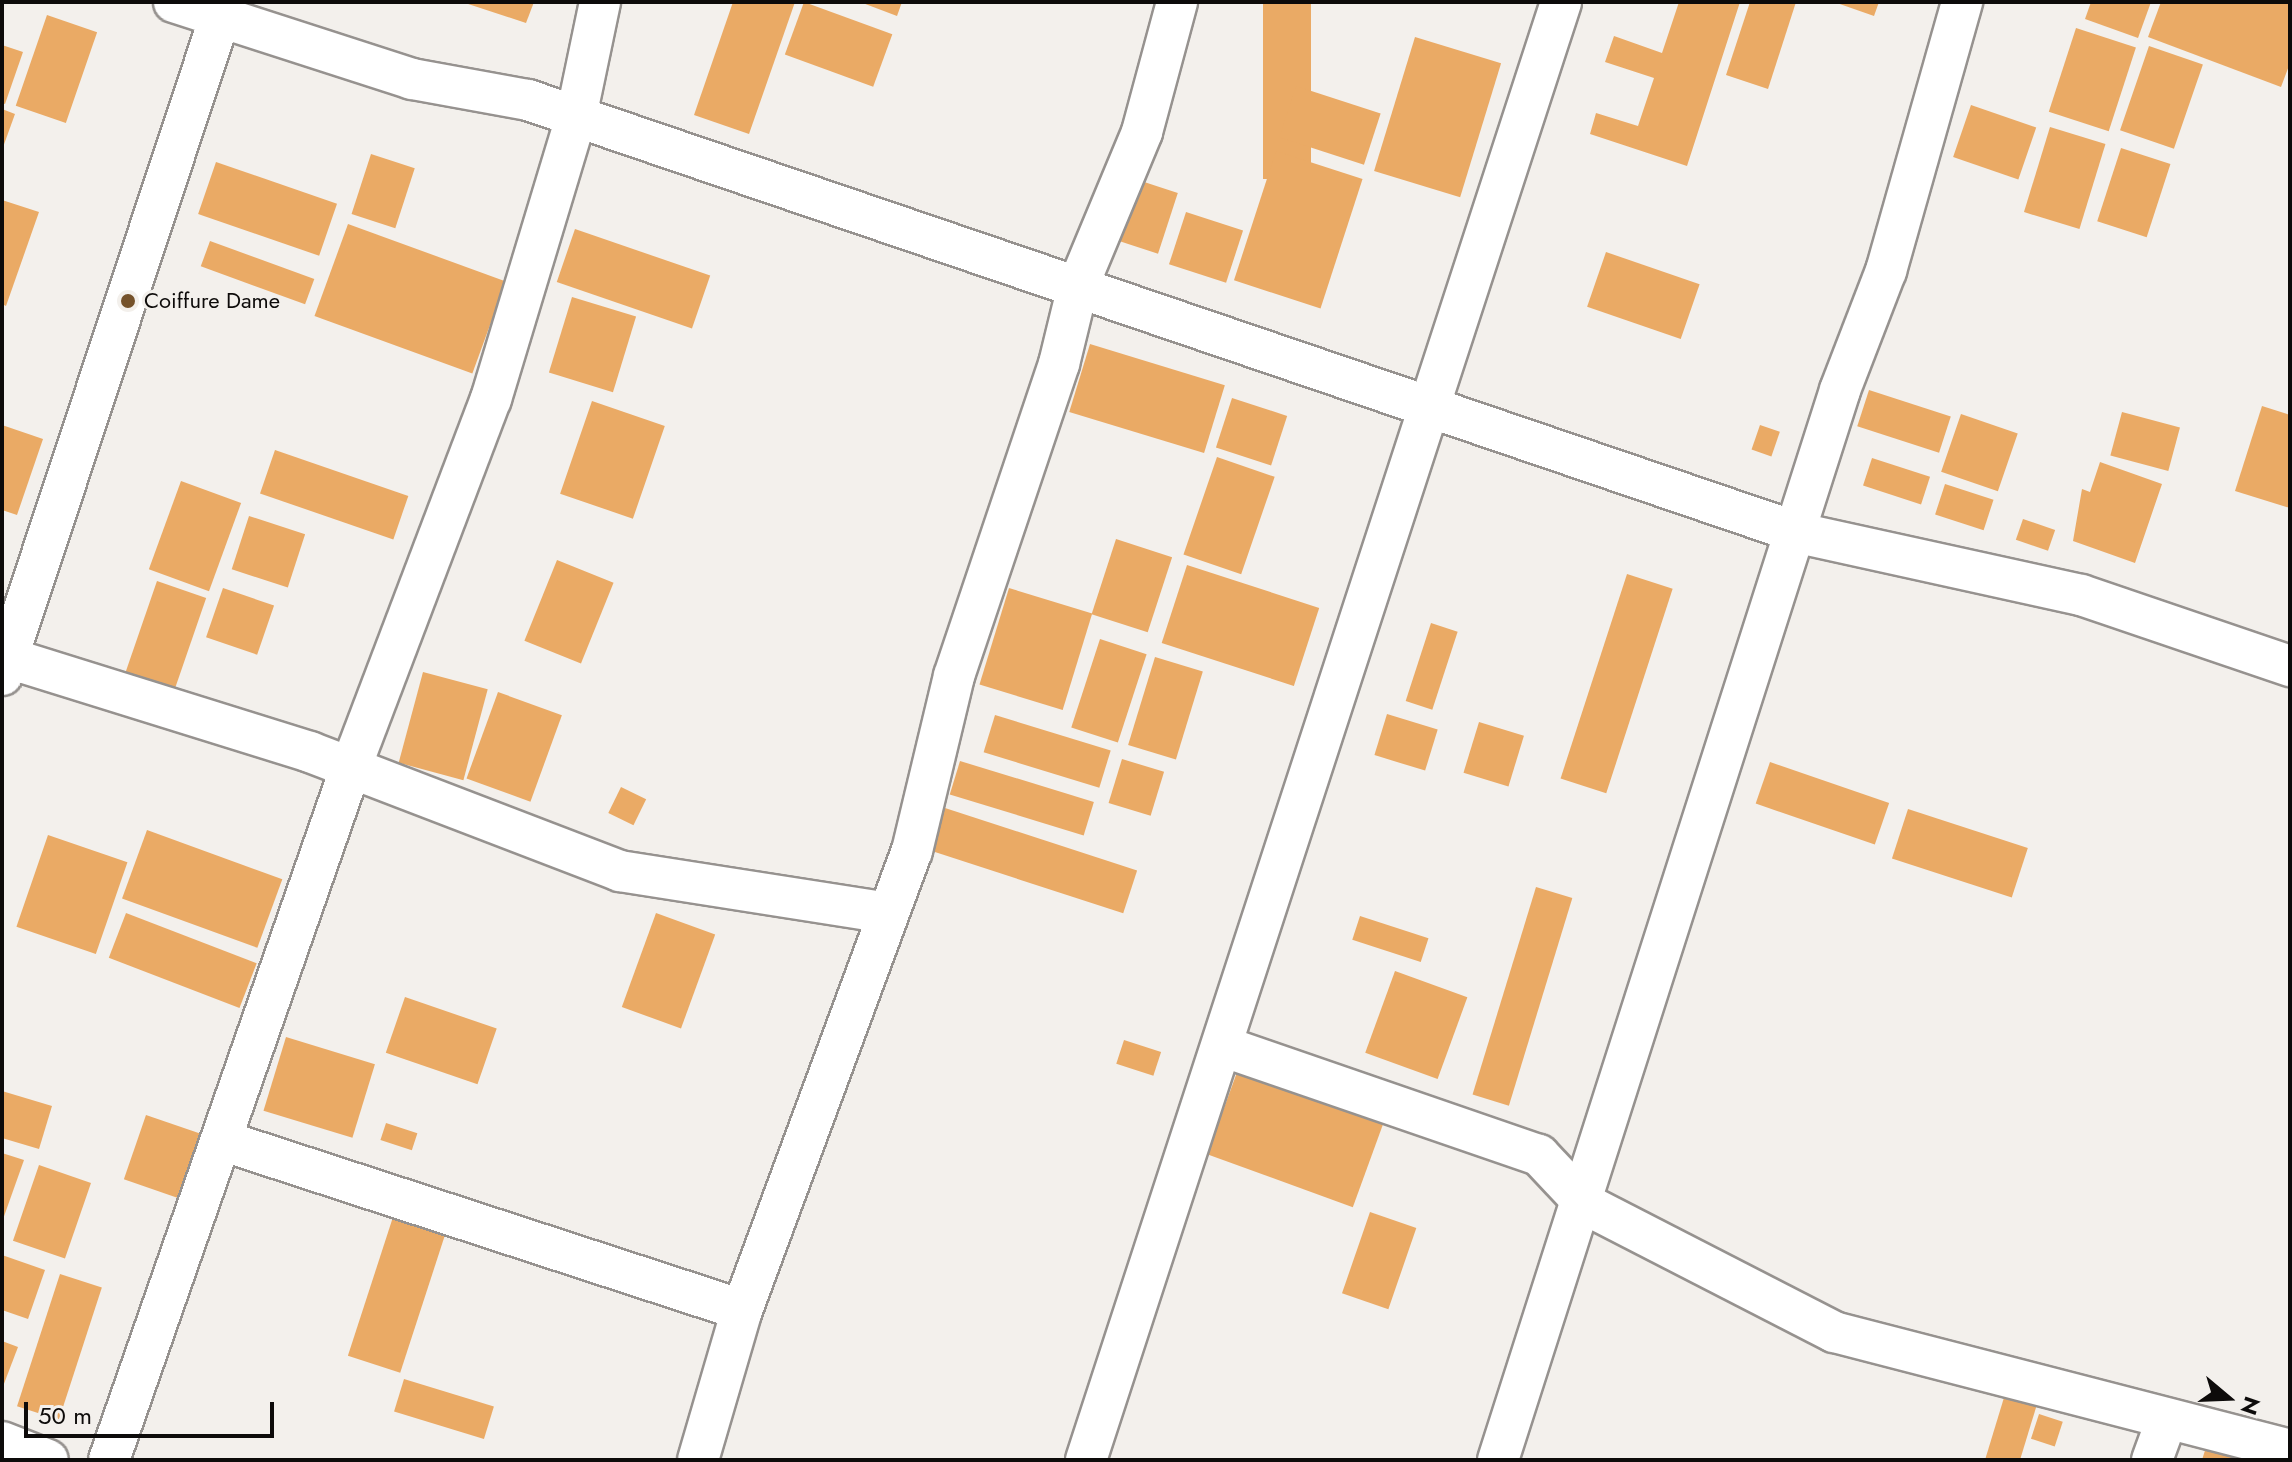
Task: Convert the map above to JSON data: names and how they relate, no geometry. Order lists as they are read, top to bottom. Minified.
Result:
{"places":["Coiffure Dame"],"scale_bar":"50 m","north":"right"}
